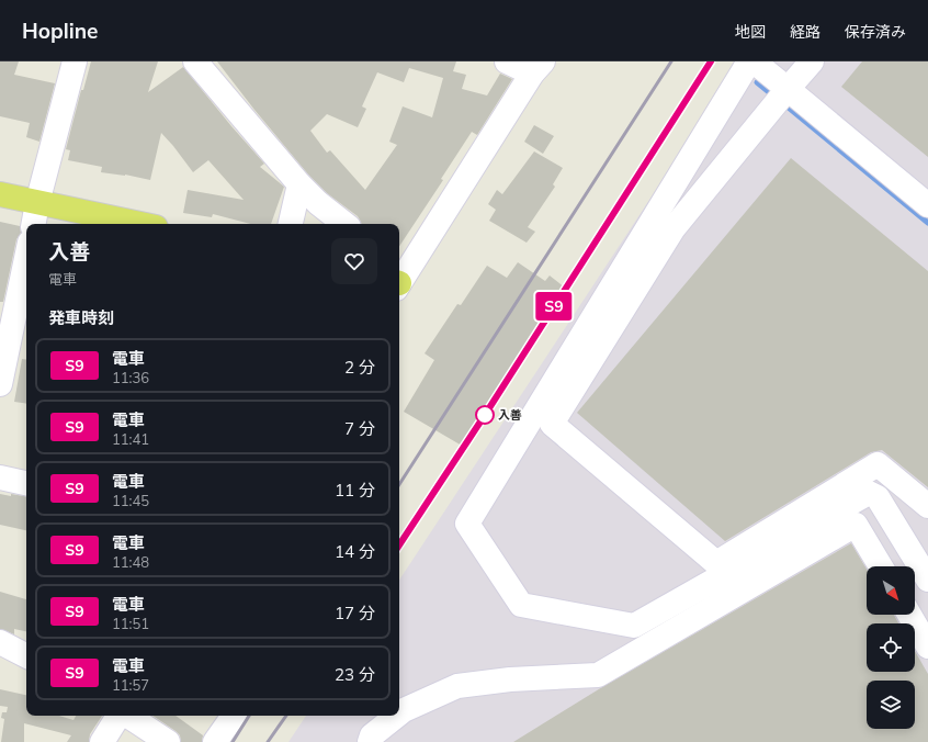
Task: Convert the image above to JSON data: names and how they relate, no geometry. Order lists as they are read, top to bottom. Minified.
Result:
{"places":["入善"],"north":"bottom right","page":{"header":"Hopline","nav":["地図","経路","保存済み"],"on_map":"S9","heading":[["入善","電車"],"発車時刻"],"list":[{"mark":"S9","name":"電車","note":"11:36","value":"2 分"},{"mark":"S9","name":"電車","note":"11:41","value":"7 分"},{"mark":"S9","name":"電車","note":"11:45","value":"11 分"},{"mark":"S9","name":"電車","note":"11:48","value":"14 分"},{"mark":"S9","name":"電車","note":"11:51","value":"17 分"},{"mark":"S9","name":"電車","note":"11:57","value":"23 分"}]}}
